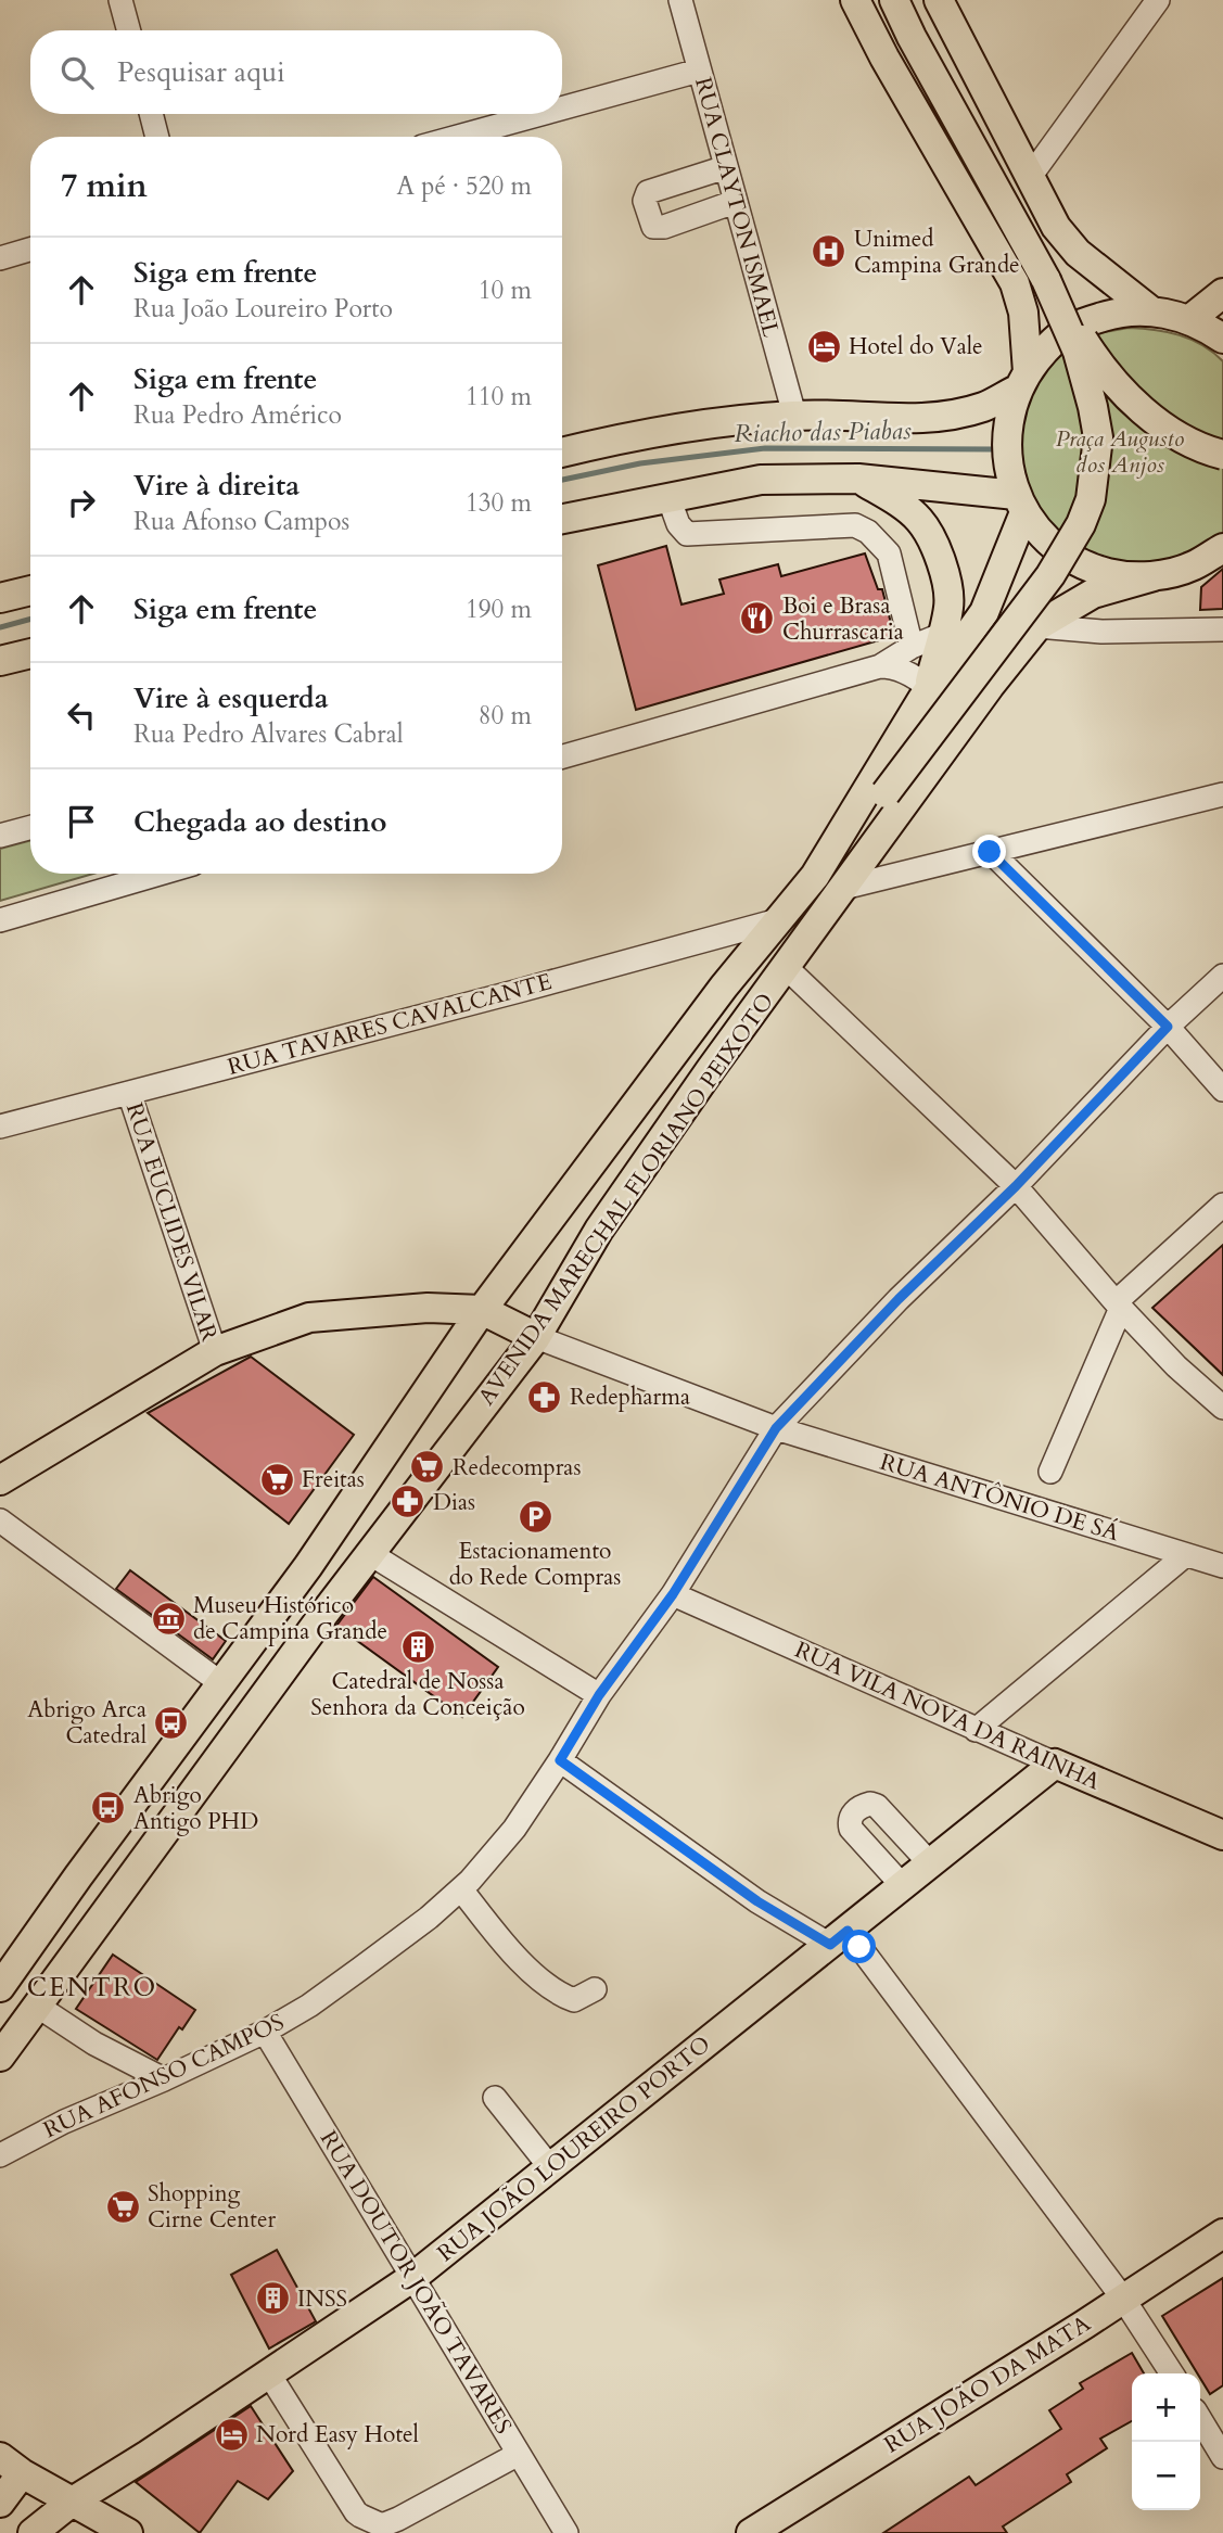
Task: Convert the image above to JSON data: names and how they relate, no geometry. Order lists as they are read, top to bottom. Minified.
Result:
{"streets":{"main road":["AVENIDA MARECHAL FLORIANO PEIXOTO","RUA VILA NOVA DA RAINHA","RUA JOÃO LOUREIRO PORTO","RUA JOÃO DA MATA"],"street":["RUA CLAYTON ISMAEL","RUA TAVARES CAVALCANTE","RUA EUCLIDES VILAR","RUA ANTÔNIO DE SÁ","RUA AFONSO CAMPOS","RUA DOUTOR JOÃO TAVARES"]},"crossings":[["RUA TAVARES CAVALCANTE","AVENIDA MARECHAL FLORIANO PEIXOTO"],["RUA TAVARES CAVALCANTE","RUA EUCLIDES VILAR"],["AVENIDA MARECHAL FLORIANO PEIXOTO","RUA ANTÔNIO DE SÁ"],["RUA ANTÔNIO DE SÁ","RUA AFONSO CAMPOS"],["RUA VILA NOVA DA RAINHA","RUA AFONSO CAMPOS"],["RUA VILA NOVA DA RAINHA","RUA JOÃO LOUREIRO PORTO"],["RUA AFONSO CAMPOS","RUA DOUTOR JOÃO TAVARES"],["RUA JOÃO LOUREIRO PORTO","RUA DOUTOR JOÃO TAVARES"]],"districts":["CENTRO"],"water":["Riacho das Piabas"],"parks":["Praça Augusto dos Anjos"],"places":{"hospital":["Unimed Campina Grande"],"hotel":["Hotel do Vale","Nord Easy Hotel"],"restaurant":["Boi e Brasa Churrascaria"],"pharmacy":["Redepharma","Dias"],"supermarket":["Redecompras","Freitas","Shopping Cirne Center"],"parking":["Estacionamento do Rede Compras"],"museum":["Museu Histórico de Campina Grande"],"building":["Catedral de Nossa Senhora da Conceição","INSS"],"bus stop":["Abrigo Arca Catedral","Abrigo Antigo PHD"]},"page":{"search":"Pesquisar aqui","heading":["7 min","A pé · 520 m"],"list":[["Siga em frente","Rua João Loureiro Porto","10 m"],["Siga em frente","Rua Pedro Américo","110 m"],["Vire à direita","Rua Afonso Campos","130 m"],["Siga em frente","190 m"],["Vire à esquerda","Rua Pedro Alvares Cabral","80 m"],"Chegada ao destino"],"map_buttons":["+","−"]}}
